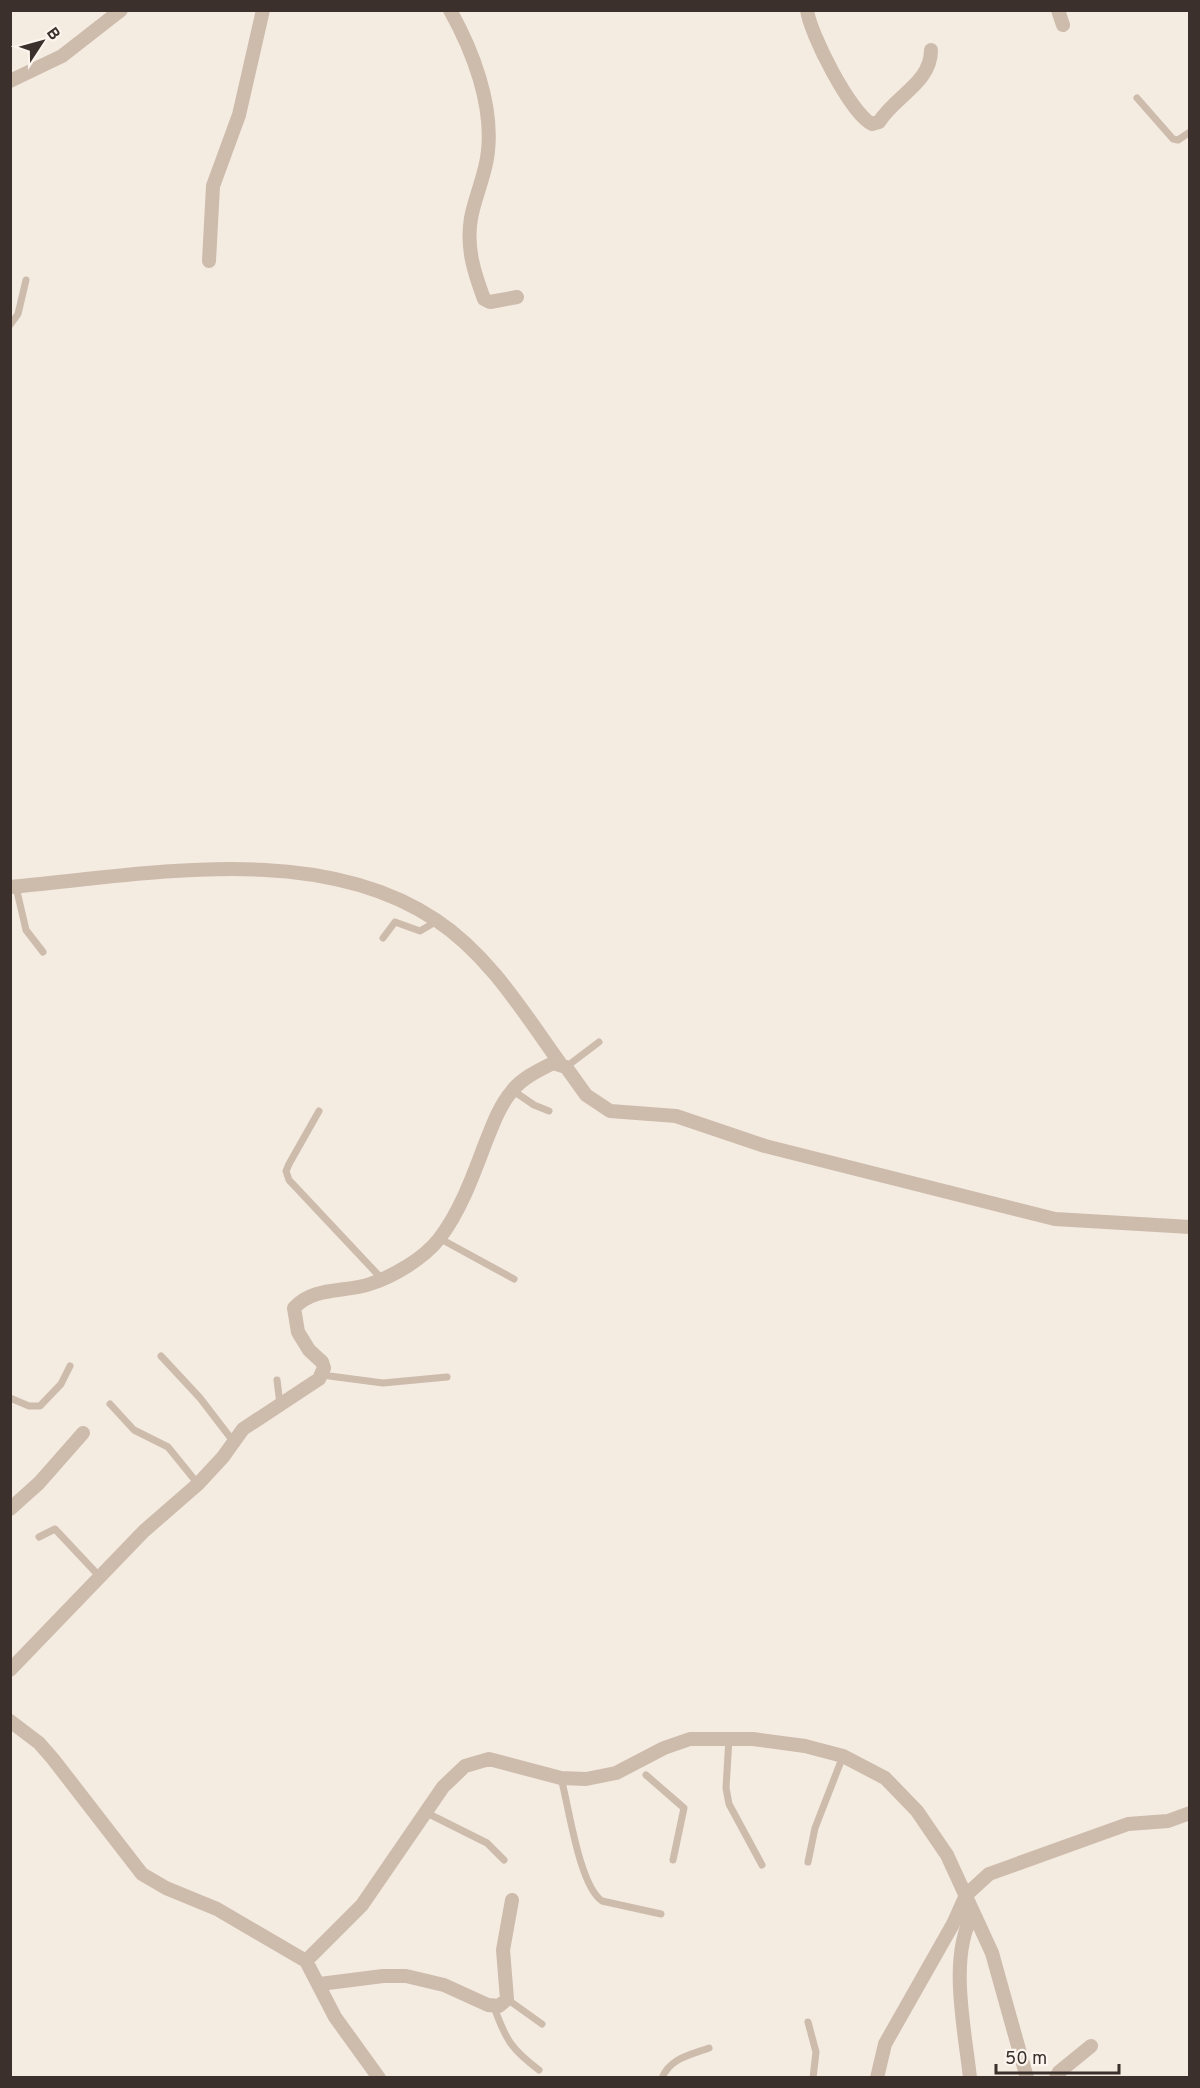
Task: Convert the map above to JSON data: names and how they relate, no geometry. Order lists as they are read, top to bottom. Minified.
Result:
{"scale_bar":"50 m","north":"top right"}
